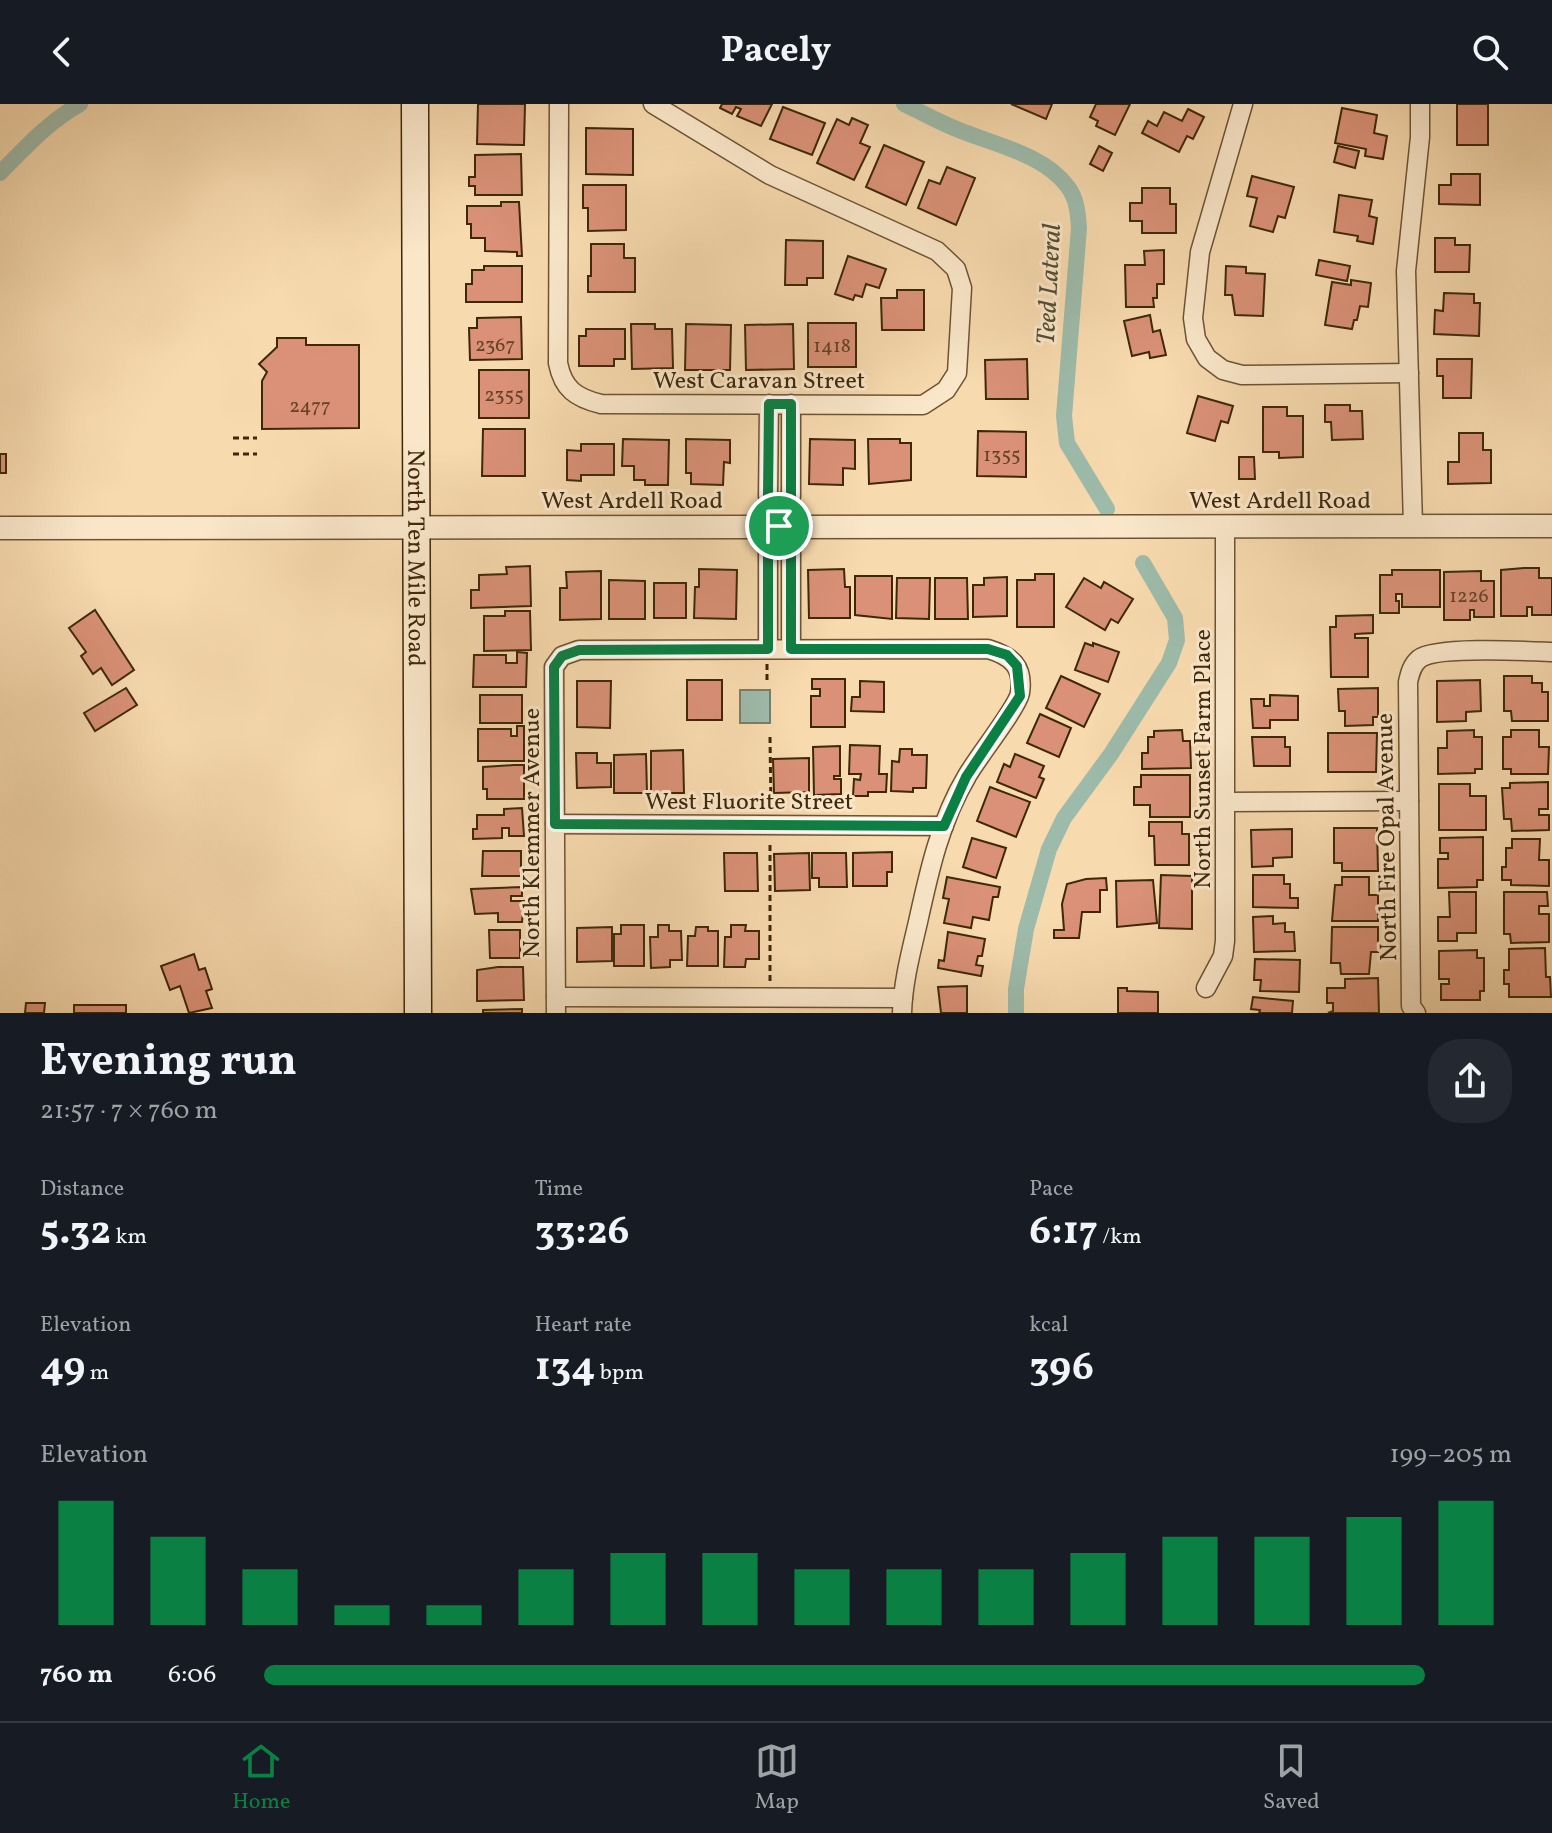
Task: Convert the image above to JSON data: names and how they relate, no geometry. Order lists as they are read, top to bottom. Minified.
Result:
{"streets":{"main road":["North Ten Mile Road"],"street":["West Caravan Street","West Ardell Road","North Sunset Farm Place","West Fluorite Street","North Klemmer Avenue","North Fire Opal Avenue"]},"crossings":[["West Ardell Road","North Ten Mile Road"],["West Ardell Road","North Sunset Farm Place"],["West Fluorite Street","North Klemmer Avenue"]],"water":["Teed Lateral"],"house_numbers":["2367","1418","2355","2477","1355","1226"],"page":{"header":"Pacely","heading":["Evening run","21:57 · 7 × 760 m"],"stats":[["Distance","5.32 km"],["Time","33:26"],["Pace","6:17 /km"],["Elevation","49 m"],["Heart rate","134 bpm"],["kcal","396"]],"chart":["Elevation","199–205 m"],"list":[{"name":"760 m","note":"6:06"}],"tabs":["Home","Map","Saved"]}}
